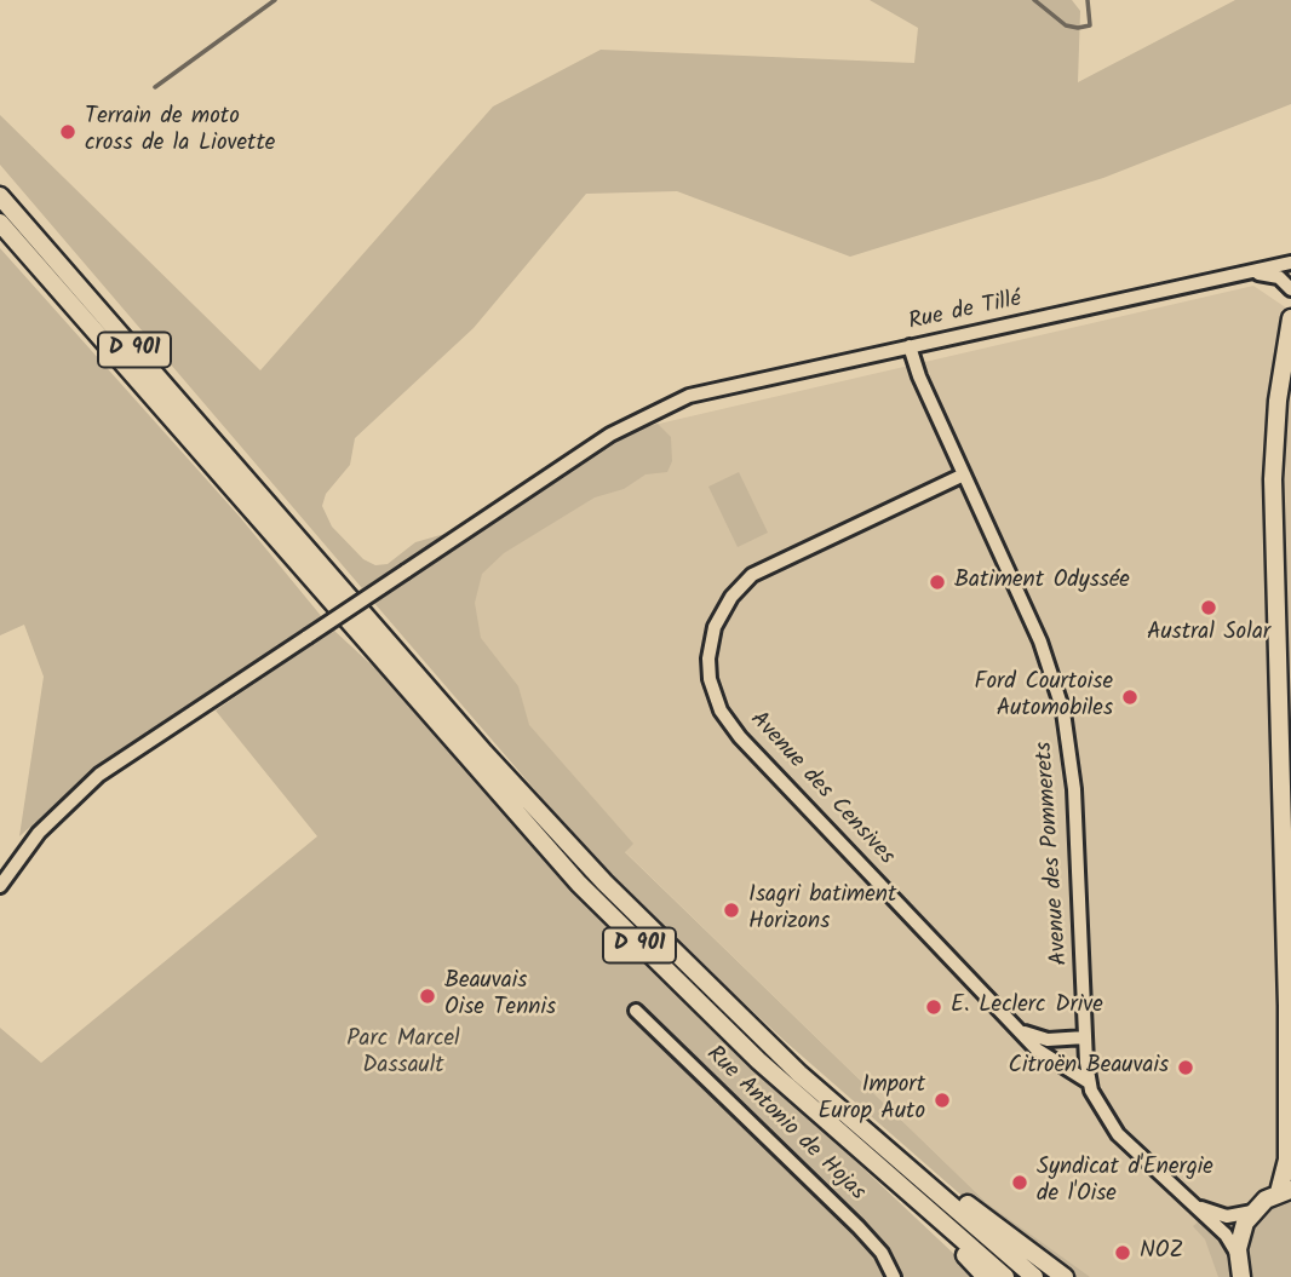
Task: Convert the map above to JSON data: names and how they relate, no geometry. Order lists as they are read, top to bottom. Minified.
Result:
{"streets":{"main road":["D 901"],"street":["Rue de Tillé","Avenue des Censives","Avenue des Pommerets","Rue Antonio de Hojas"]},"crossings":[["Rue de Tillé","Avenue des Pommerets"],["Avenue des Censives","Avenue des Pommerets"]],"parks":["Parc Marcel Dassault"],"places":["Terrain de moto cross de la Liovette","Batiment Odyssée","Austral Solar","Ford Courtoise Automobiles","Isagri batiment Horizons","Beauvais Oise Tennis","E. Leclerc Drive","Citroën Beauvais","Import Europ Auto","Syndicat d'Energie de l'Oise","NOZ"]}
